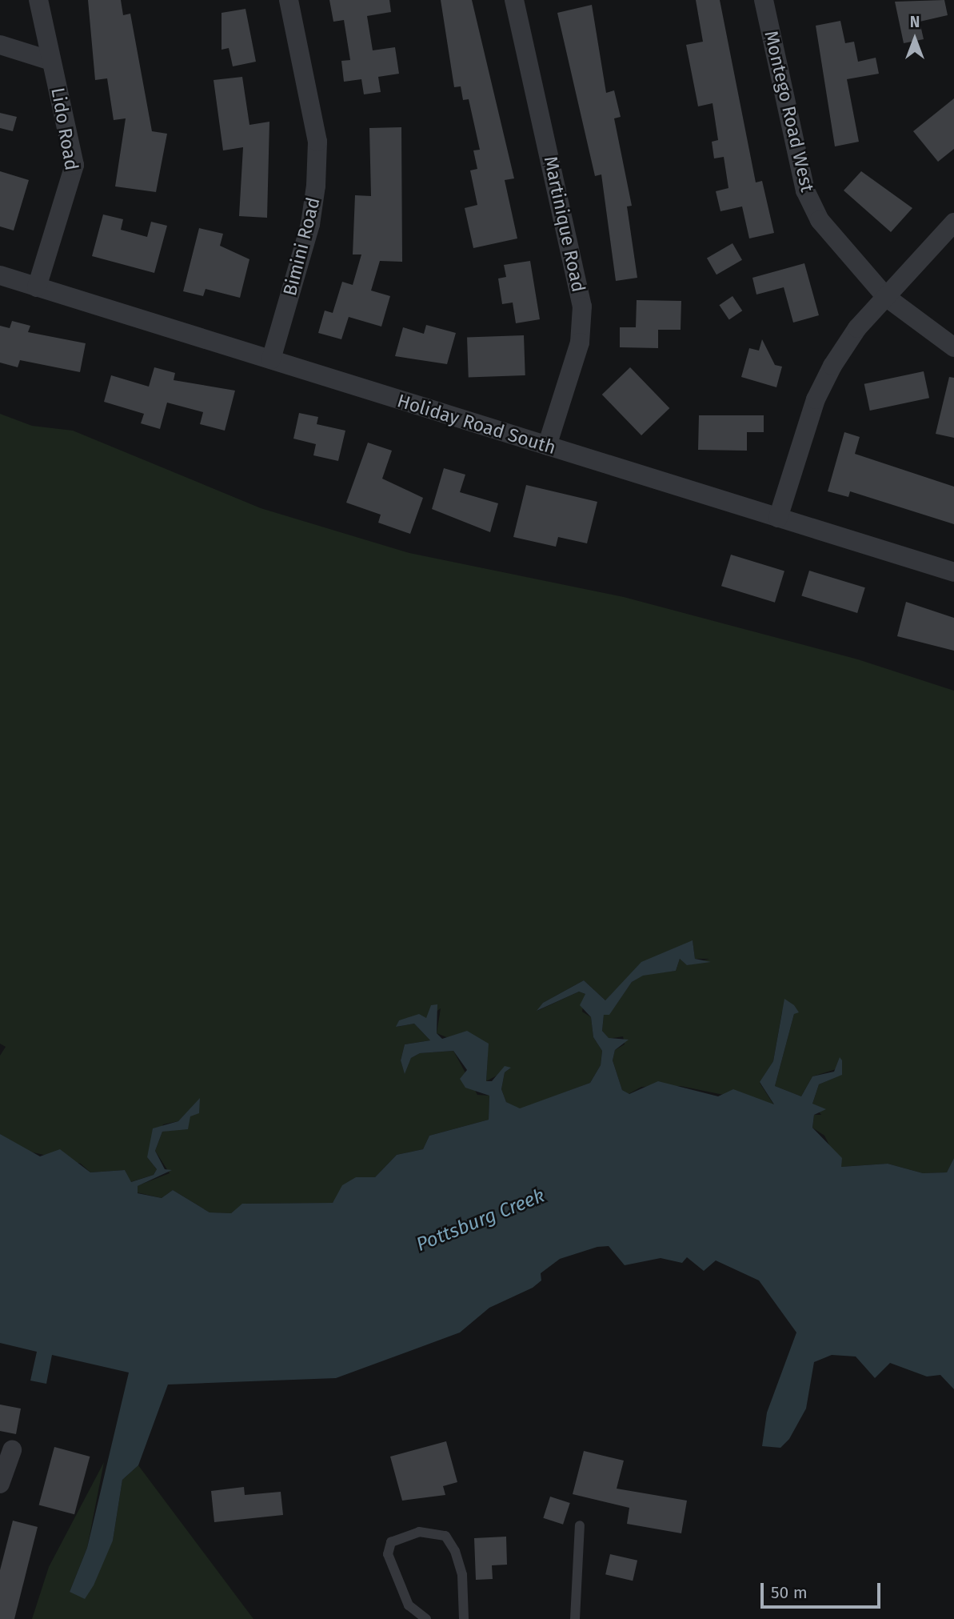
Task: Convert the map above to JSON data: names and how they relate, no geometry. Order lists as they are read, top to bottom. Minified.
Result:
{"streets":{"street":["Montego Road West","Lido Road","Martinique Road","Bimini Road","Holiday Road South"]},"crossings":[["Lido Road","Holiday Road South"],["Martinique Road","Holiday Road South"],["Bimini Road","Holiday Road South"]],"water":["Pottsburg Creek"],"scale_bar":"50 m","north":"top"}
